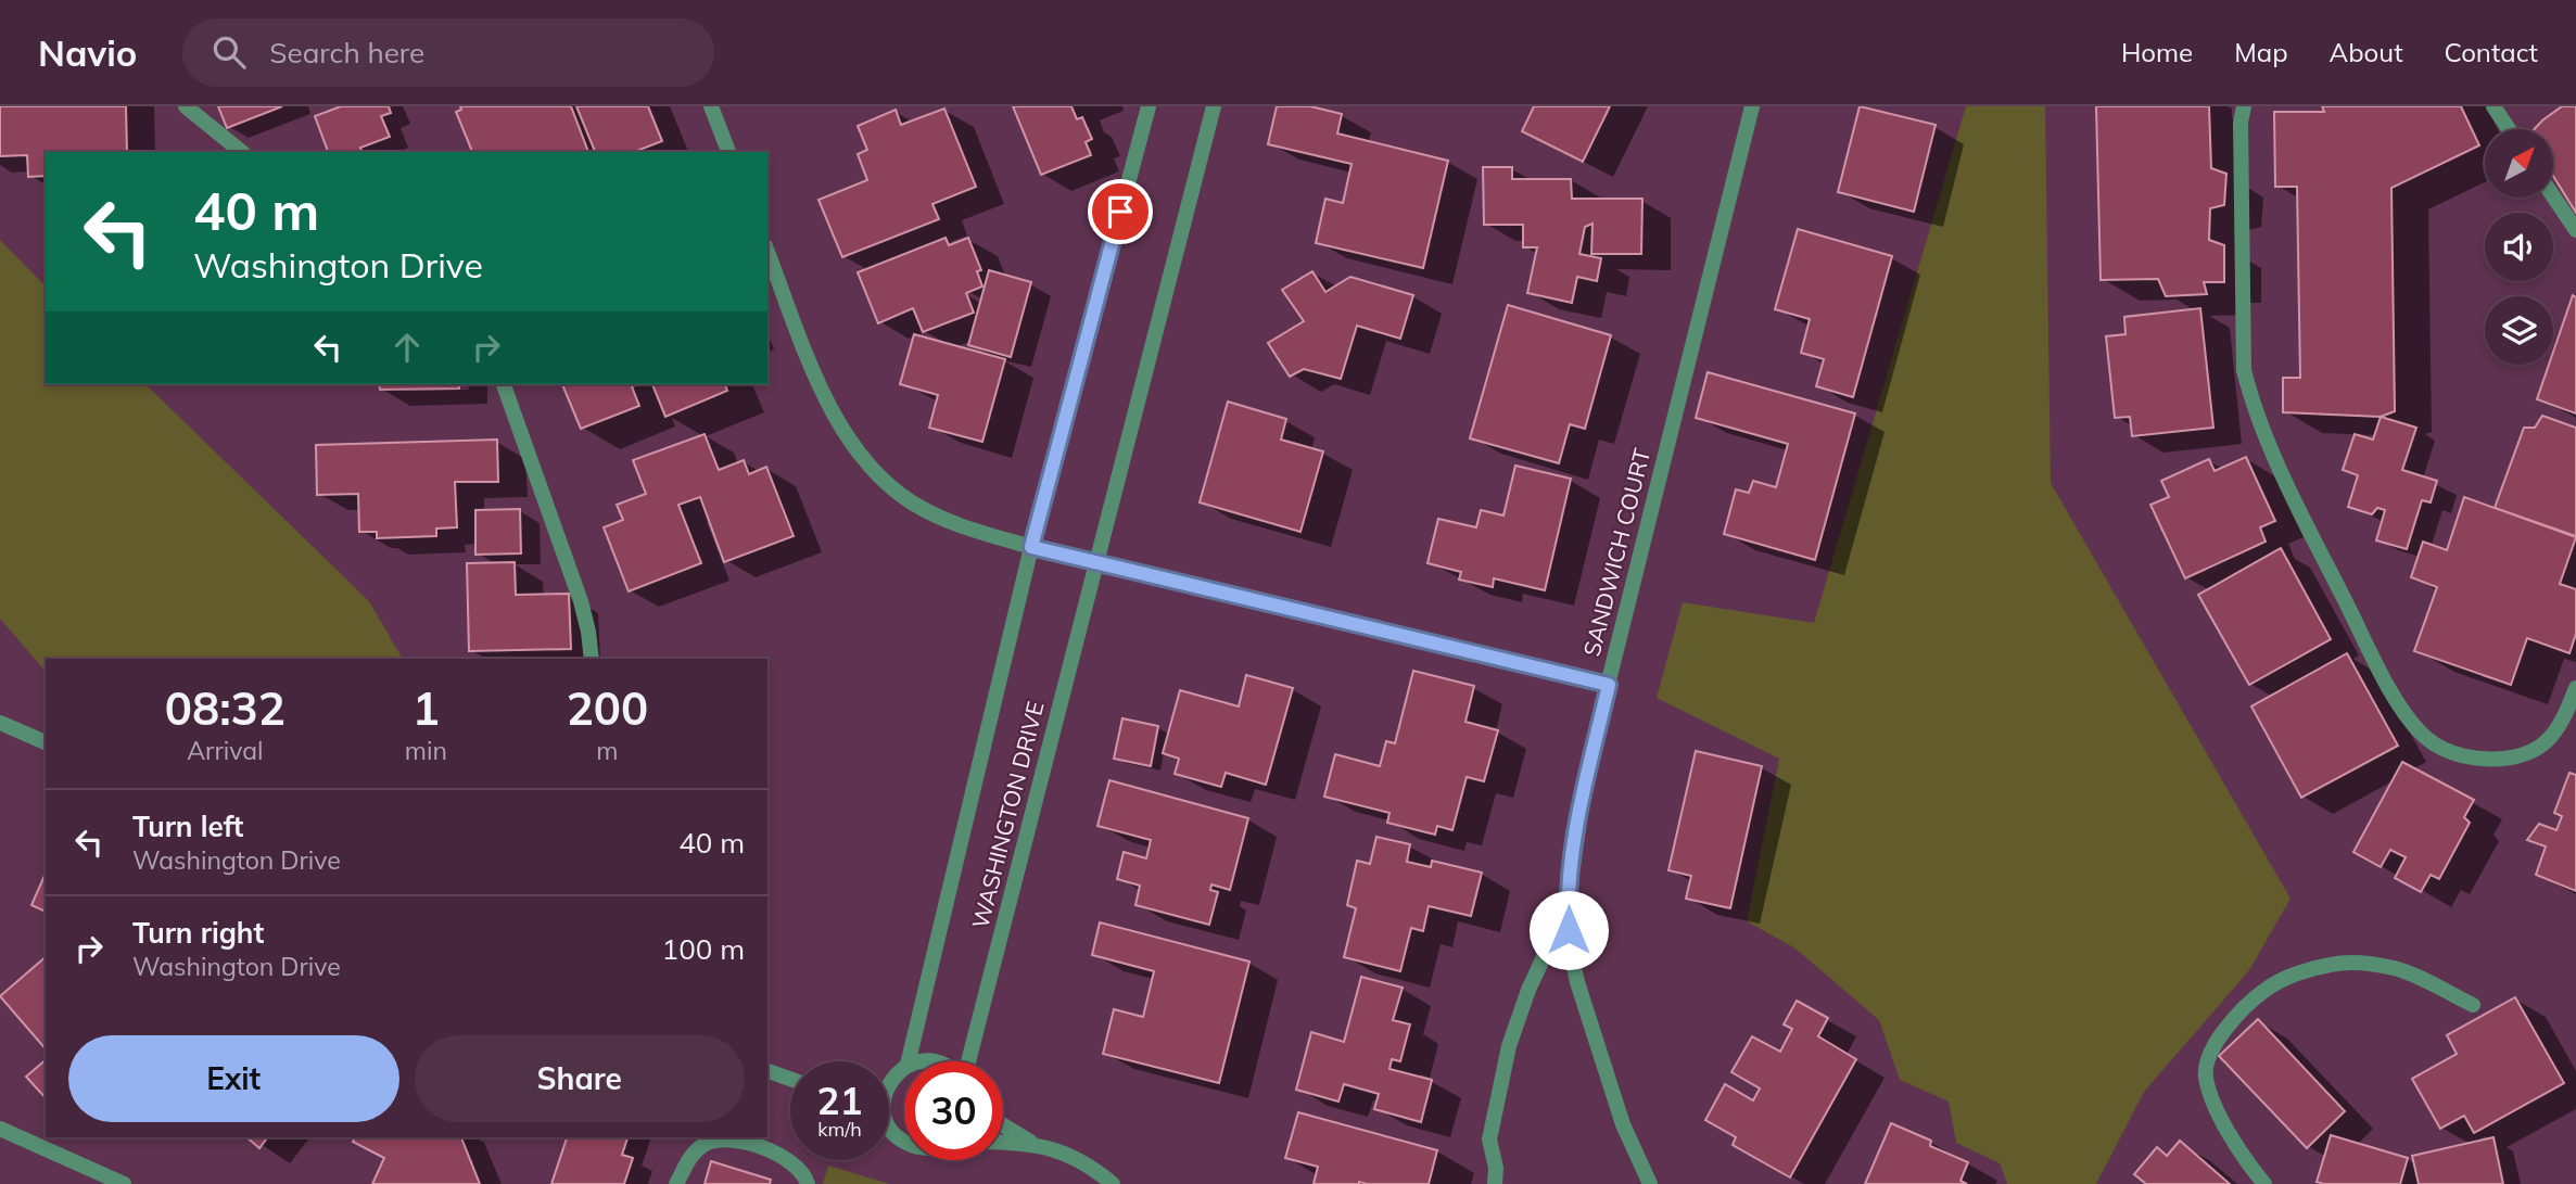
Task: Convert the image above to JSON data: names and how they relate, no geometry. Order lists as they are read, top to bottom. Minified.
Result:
{"streets":{"street":["SANDWICH COURT","WASHINGTON DRIVE"]},"north":"top right","page":{"header":"Navio","search":"Search here","nav":["Home","Map","About","Contact"],"turn":["40 m","Washington Drive"],"eta":["08:32","Arrival","1","min","200","m"],"list":[{"name":"Turn left","note":"Washington Drive","value":"40 m"},{"name":"Turn right","note":"Washington Drive","value":"100 m"}],"buttons":["Exit","Share"],"speed":"21 km/h","limit":"30"}}
